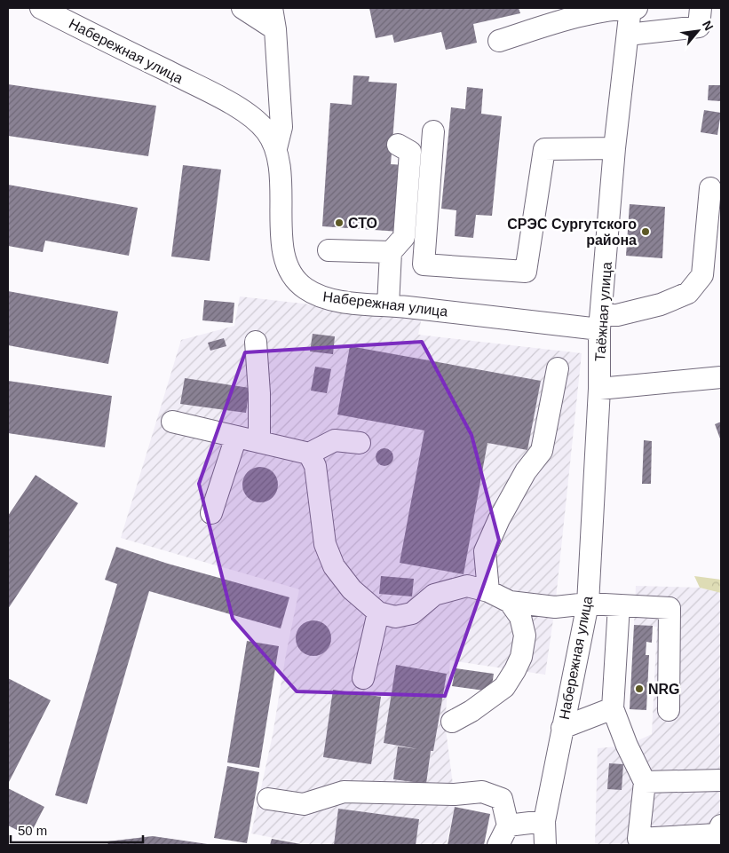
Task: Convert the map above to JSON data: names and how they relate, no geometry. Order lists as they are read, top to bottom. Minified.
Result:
{"streets":{"street":["Набережная улица","Таёжная улица"]},"crossings":[["Набережная улица","Таёжная улица"]],"places":["СТО","СРЭС Сургутского района","NRG"],"scale_bar":"50 m","north":"top right"}
